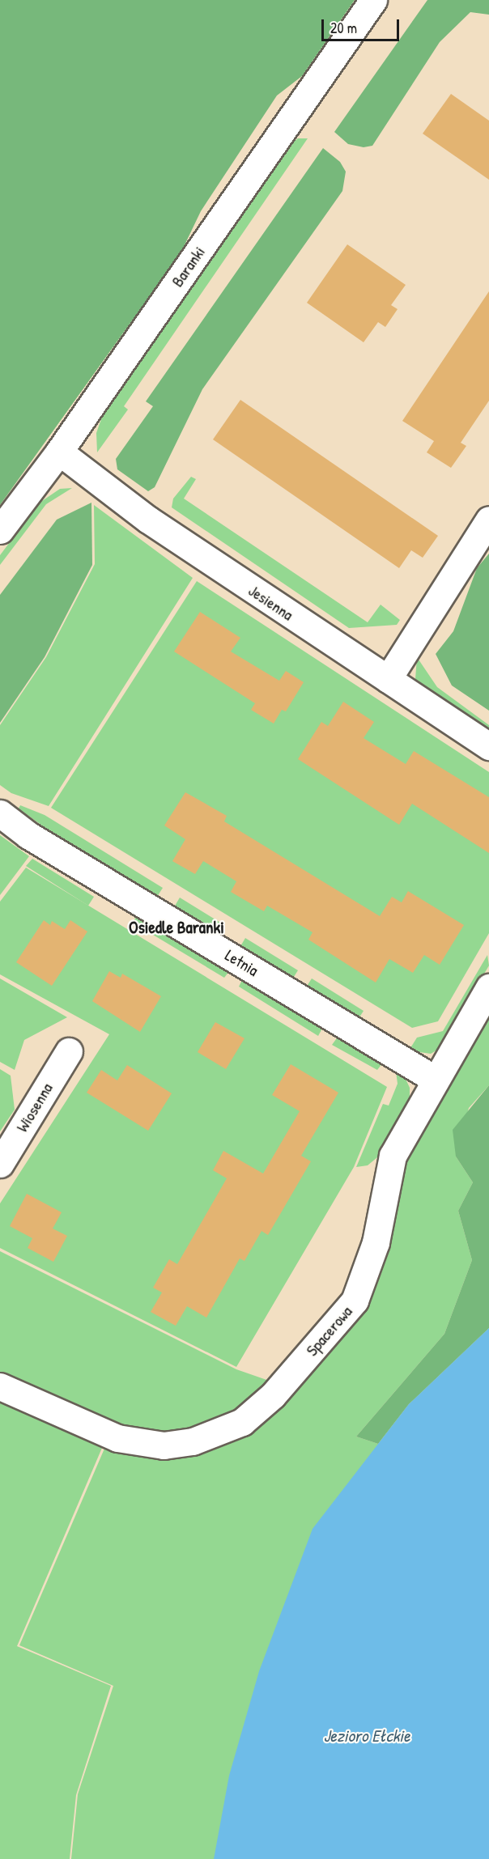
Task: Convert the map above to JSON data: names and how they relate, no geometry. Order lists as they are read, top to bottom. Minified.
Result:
{"streets":{"street":["Baranki","Jesienna","Letnia","Wiosenna","Spacerowa"]},"crossings":[["Baranki","Jesienna"],["Letnia","Spacerowa"]],"districts":["Osiedle Baranki"],"water":["Jezioro Ełckie"],"scale_bar":"20 m"}
